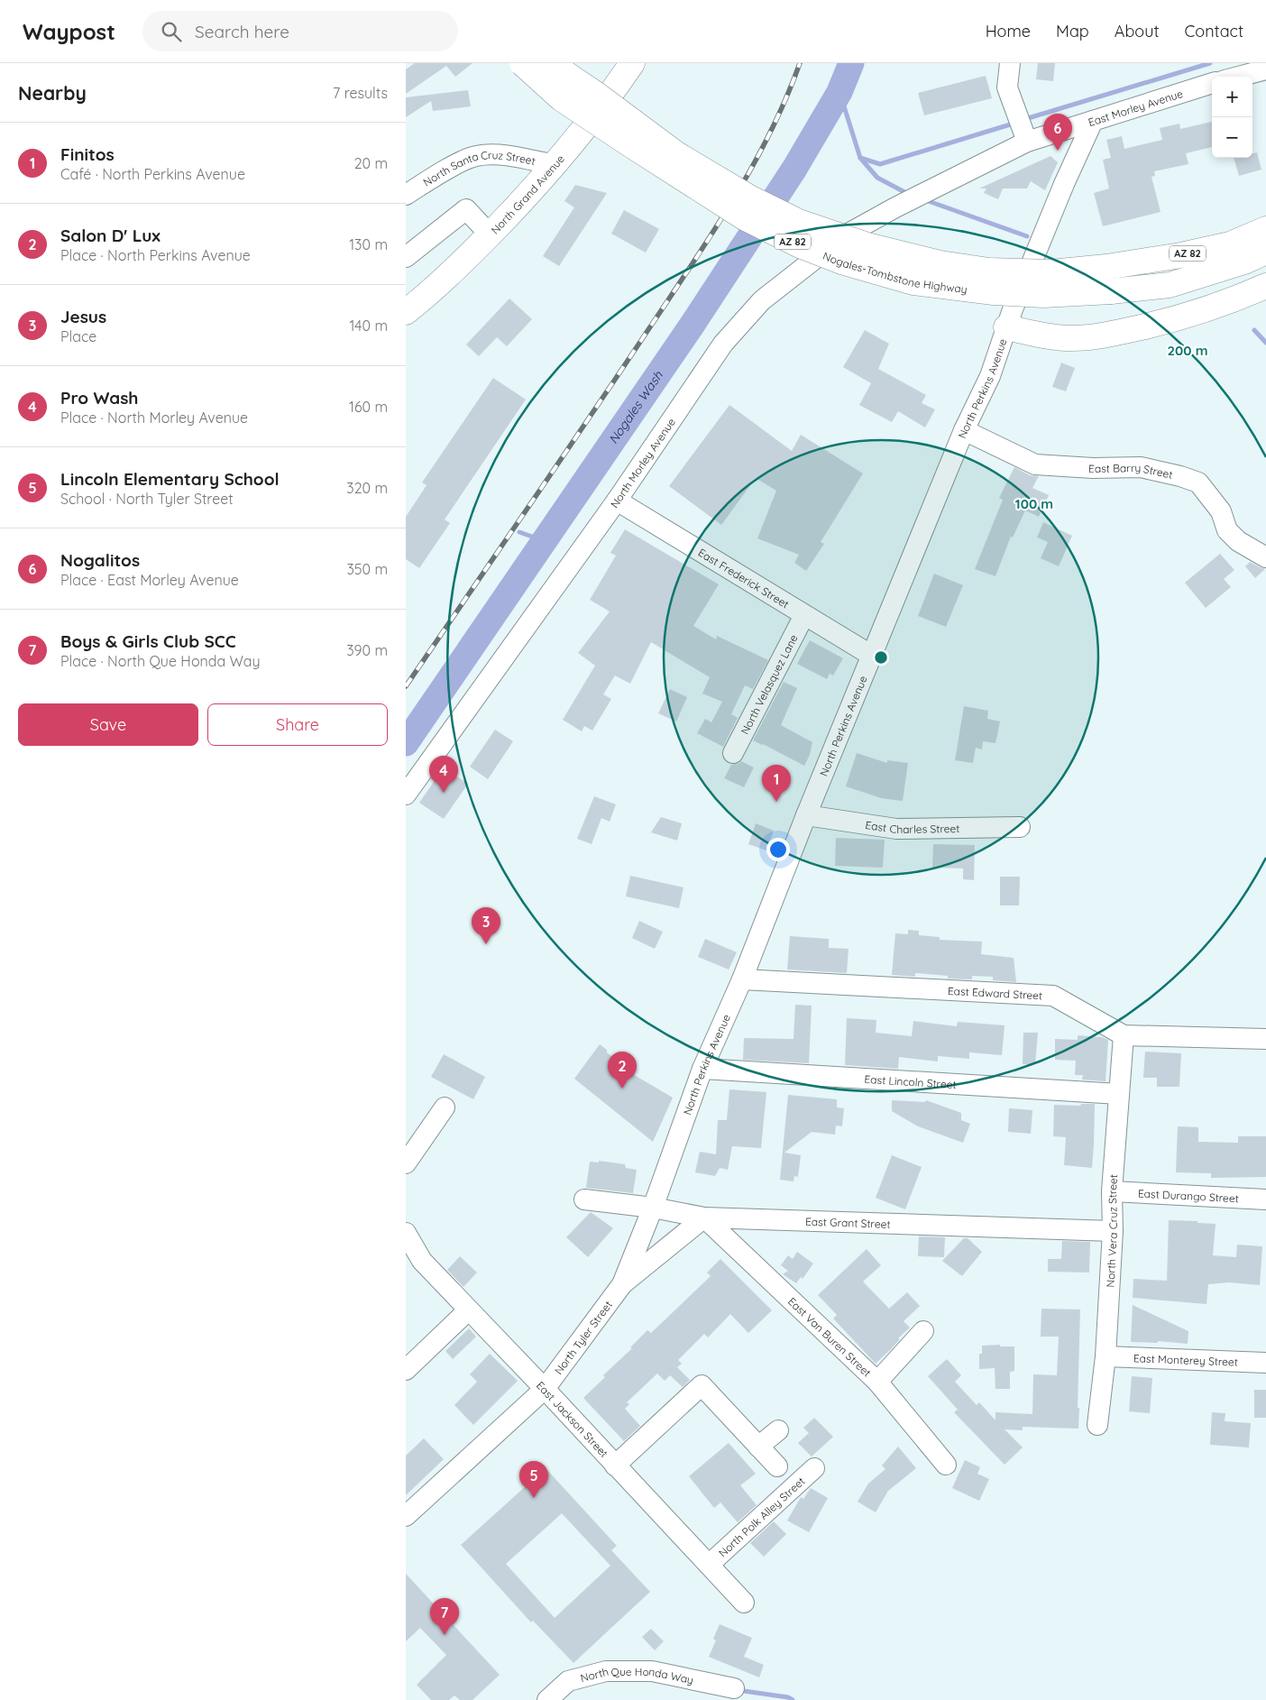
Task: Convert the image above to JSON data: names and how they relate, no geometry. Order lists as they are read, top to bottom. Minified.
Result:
{"streets":{"main road":["North Grand Avenue","AZ 82","Nogales-Tombstone Highway"],"street":["East Morley Avenue","North Santa Cruz Street","North Perkins Avenue","North Morley Avenue","East Barry Street","East Frederick Street","North Velasquez Lane","East Charles Street","East Edward Street","East Lincoln Street","East Durango Street","East Grant Street","North Vera Cruz Street","East Van Buren Street","North Tyler Street","East Monterey Street","East Jackson Street","North Polk Alley Street","North Que Honda Way"]},"crossings":[["East Morley Avenue","North Perkins Avenue"],["East Morley Avenue","North Morley Avenue"],["North Santa Cruz Street","North Grand Avenue"],["North Perkins Avenue","East Barry Street"],["North Perkins Avenue","East Frederick Street"],["North Perkins Avenue","East Charles Street"],["North Perkins Avenue","East Edward Street"],["North Perkins Avenue","East Lincoln Street"],["North Perkins Avenue","East Grant Street"],["North Perkins Avenue","North Tyler Street"],["North Morley Avenue","East Frederick Street"],["East Frederick Street","North Velasquez Lane"],["East Edward Street","North Vera Cruz Street"],["East Lincoln Street","North Vera Cruz Street"],["East Durango Street","North Vera Cruz Street"],["East Grant Street","North Vera Cruz Street"],["East Grant Street","East Van Buren Street"],["East Grant Street","North Tyler Street"],["North Vera Cruz Street","East Monterey Street"],["East Van Buren Street","North Tyler Street"],["North Tyler Street","East Jackson Street"],["East Jackson Street","North Polk Alley Street"]],"water":["Nogales Wash"],"page":{"header":"Waypost","search":"Search here","nav":["Home","Map","About","Contact"],"heading":["Nearby","7 results"],"map_buttons":["+","−"],"pins":["6","4","1","3","2","5","7"],"list":[{"mark":"1","name":"Finitos","note":"Café · North Perkins Avenue","value":"20 m"},{"mark":"2","name":"Salon D' Lux","note":"Place · North Perkins Avenue","value":"130 m"},{"mark":"3","name":"Jesus","note":"Place","value":"140 m"},{"mark":"4","name":"Pro Wash","note":"Place · North Morley Avenue","value":"160 m"},{"mark":"5","name":"Lincoln Elementary School","note":"School · North Tyler Street","value":"320 m"},{"mark":"6","name":"Nogalitos","note":"Place · East Morley Avenue","value":"350 m"},{"mark":"7","name":"Boys & Girls Club SCC","note":"Place · North Que Honda Way","value":"390 m"}],"buttons":["Save","Share"]},"rings":["200 m","100 m"]}
